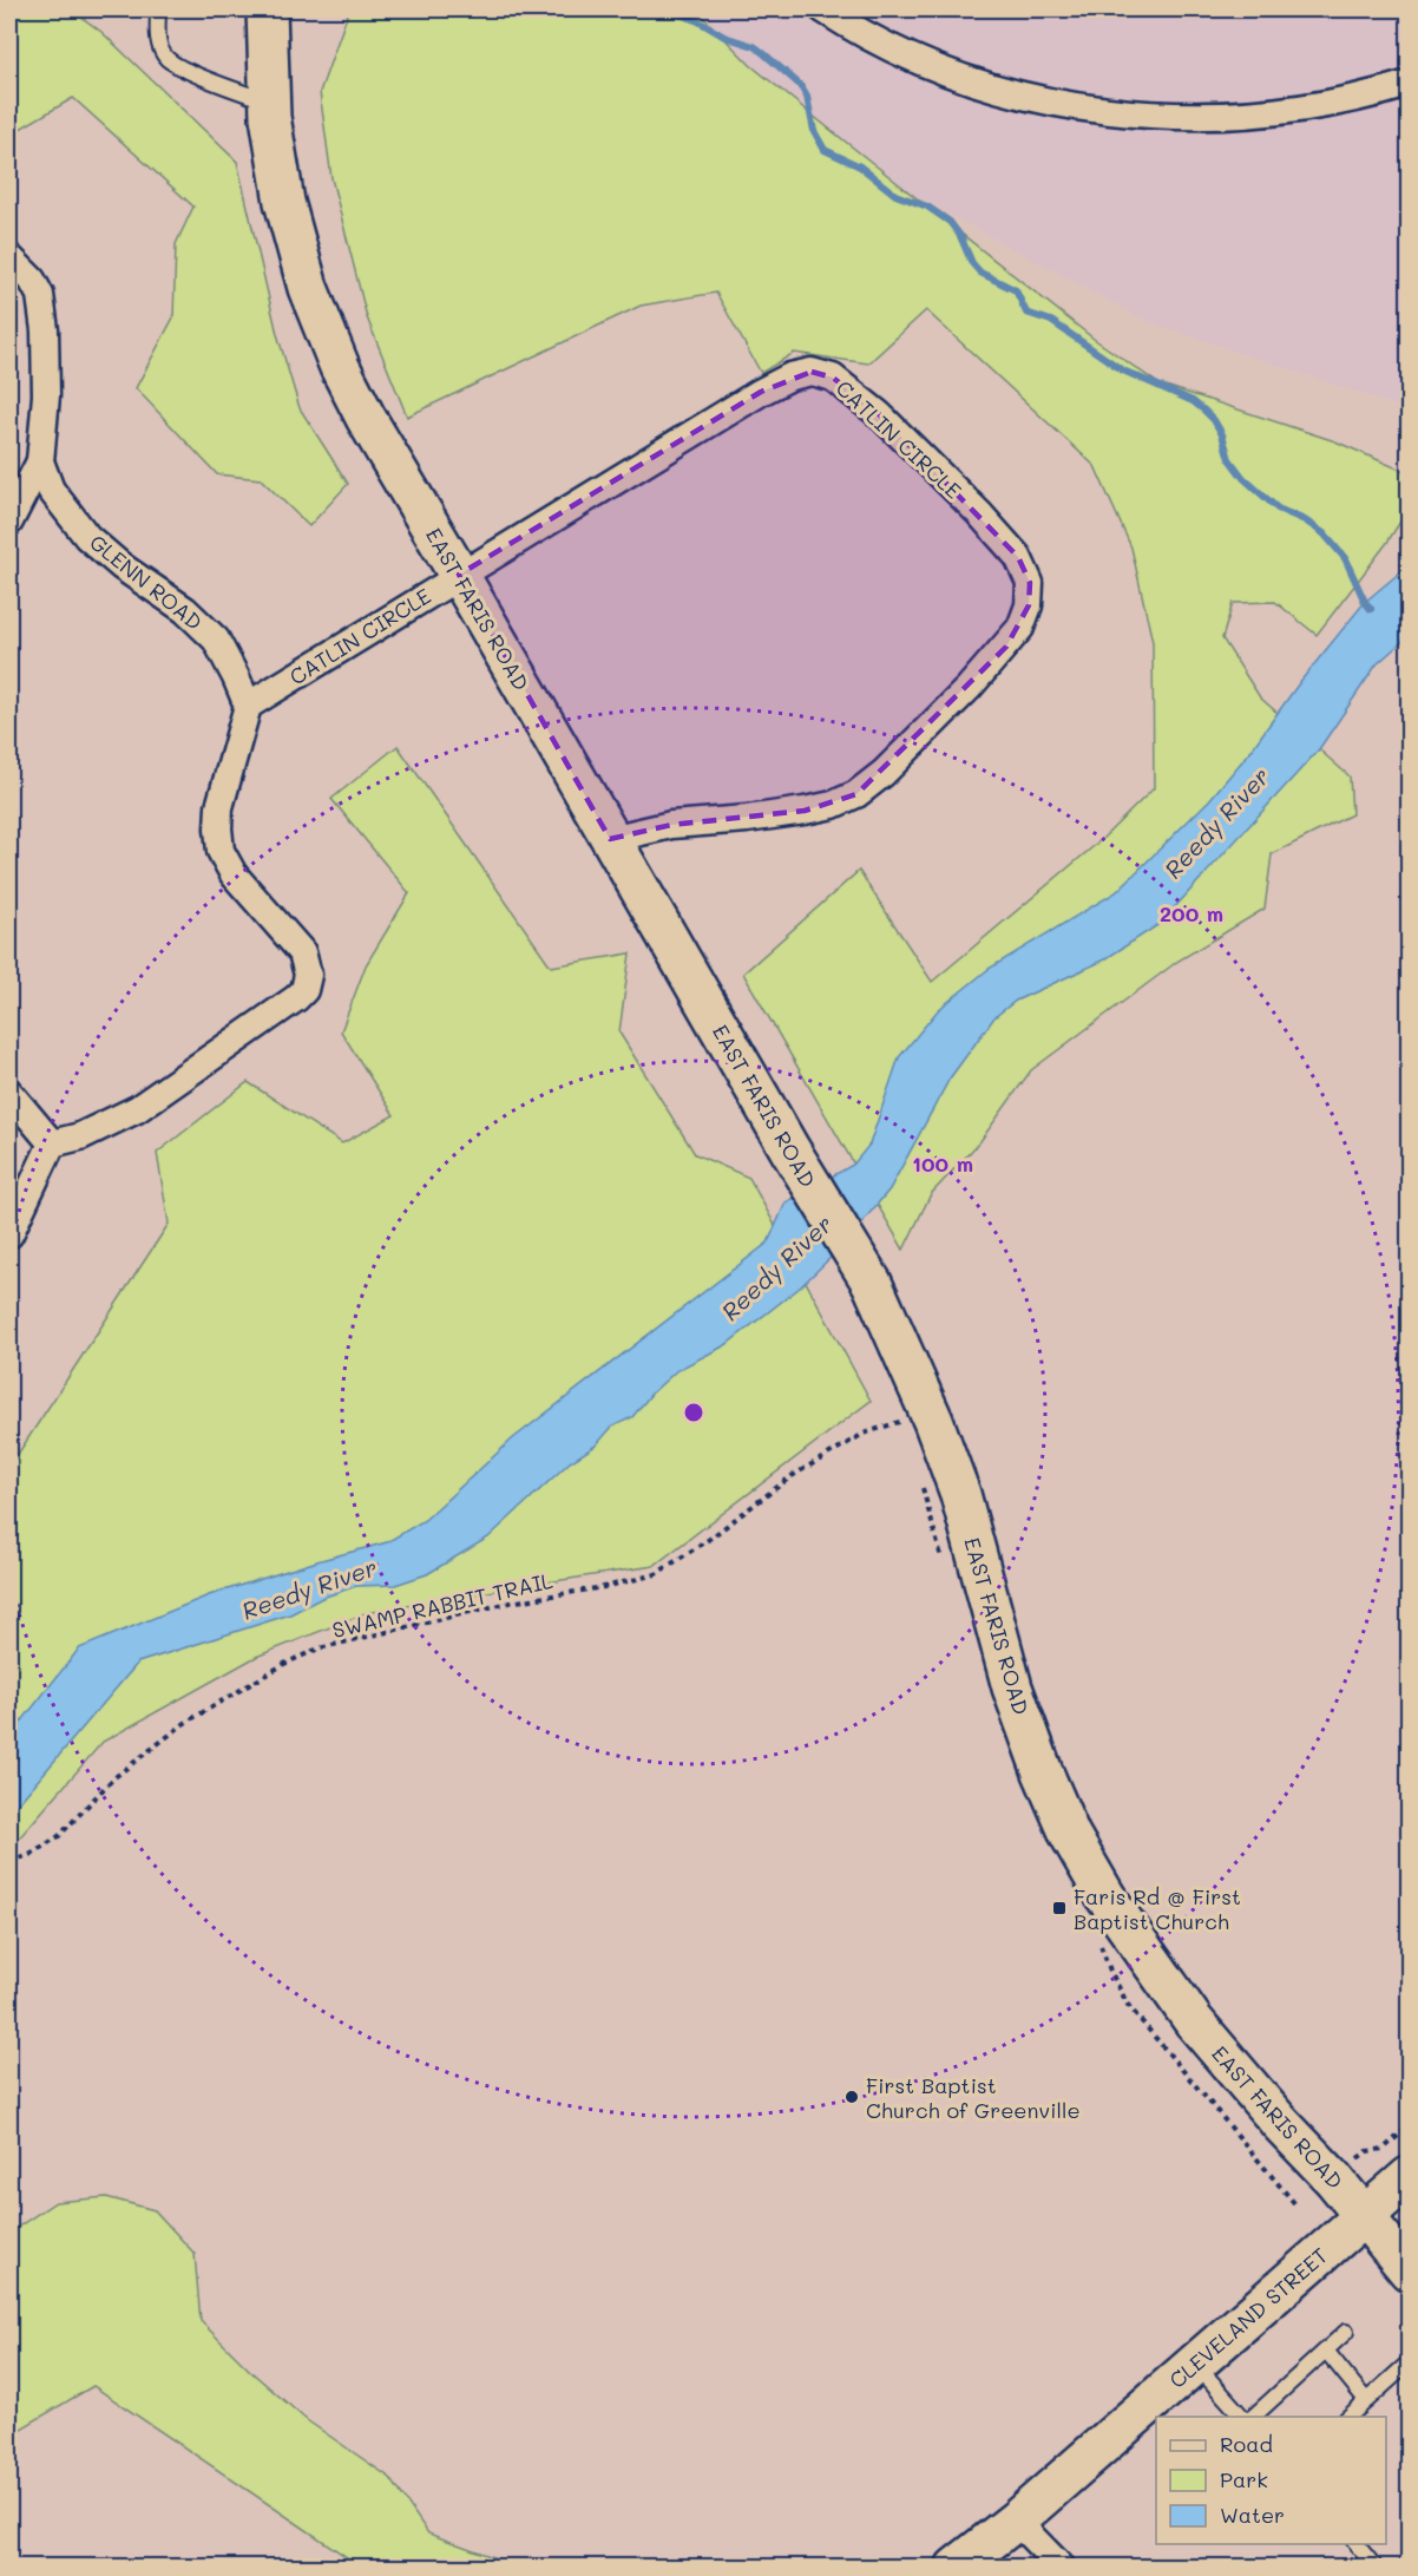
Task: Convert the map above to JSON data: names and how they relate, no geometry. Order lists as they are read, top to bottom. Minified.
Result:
{"streets":{"main road":["EAST FARIS ROAD","CLEVELAND STREET"],"street":["CATLIN CIRCLE","GLENN ROAD"],"path":["SWAMP RABBIT TRAIL"]},"crossings":[["CATLIN CIRCLE","GLENN ROAD"],["CATLIN CIRCLE","EAST FARIS ROAD"],["EAST FARIS ROAD","CLEVELAND STREET"]],"water":["Reedy River"],"places":{"transit":["Faris Rd @ First Baptist Church"],"other":["First Baptist Church of Greenville"]},"legend":["Road","Park","Water"],"rings":["200 m","100 m"]}
